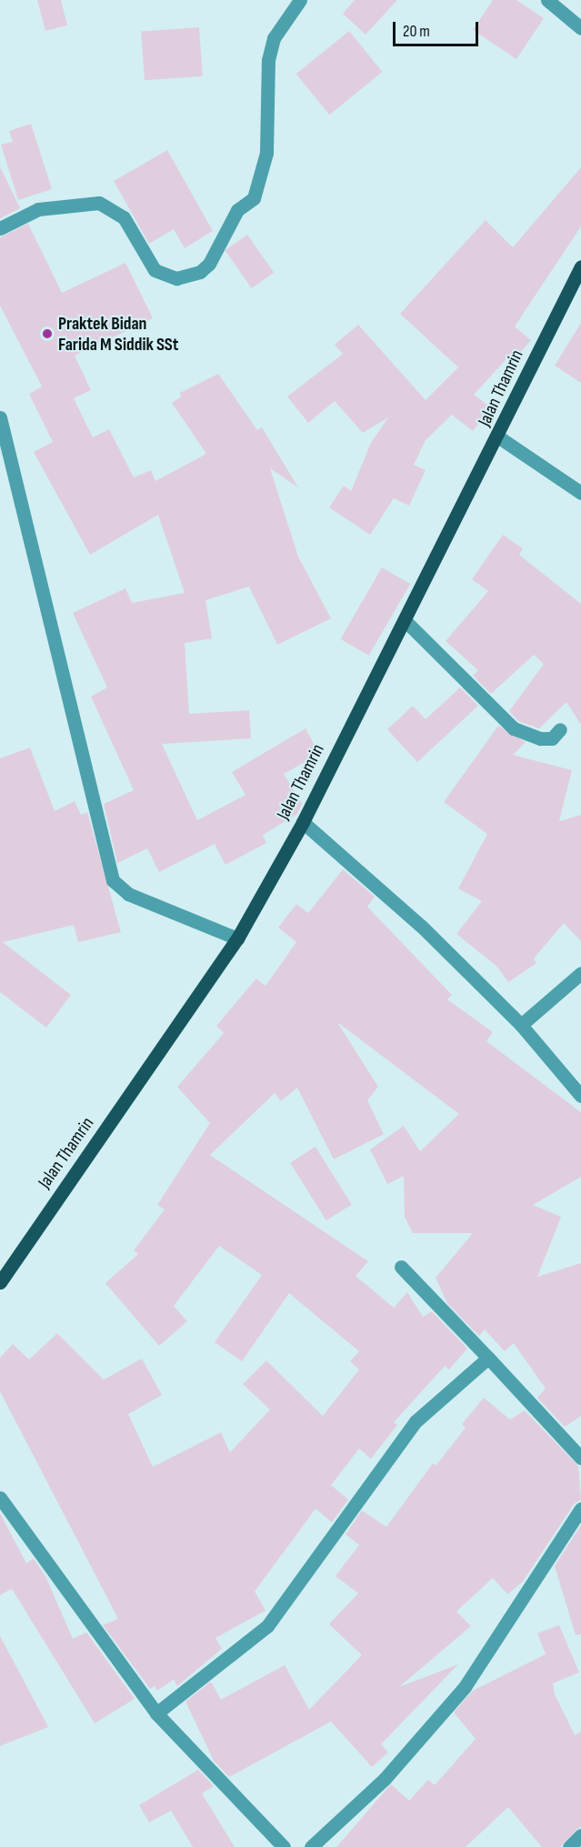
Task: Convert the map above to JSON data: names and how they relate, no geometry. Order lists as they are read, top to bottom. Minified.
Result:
{"streets":{"main road":["Jalan Thamrin"]},"places":["Praktek Bidan Farida M Siddik SSt"],"scale_bar":"20 m"}
